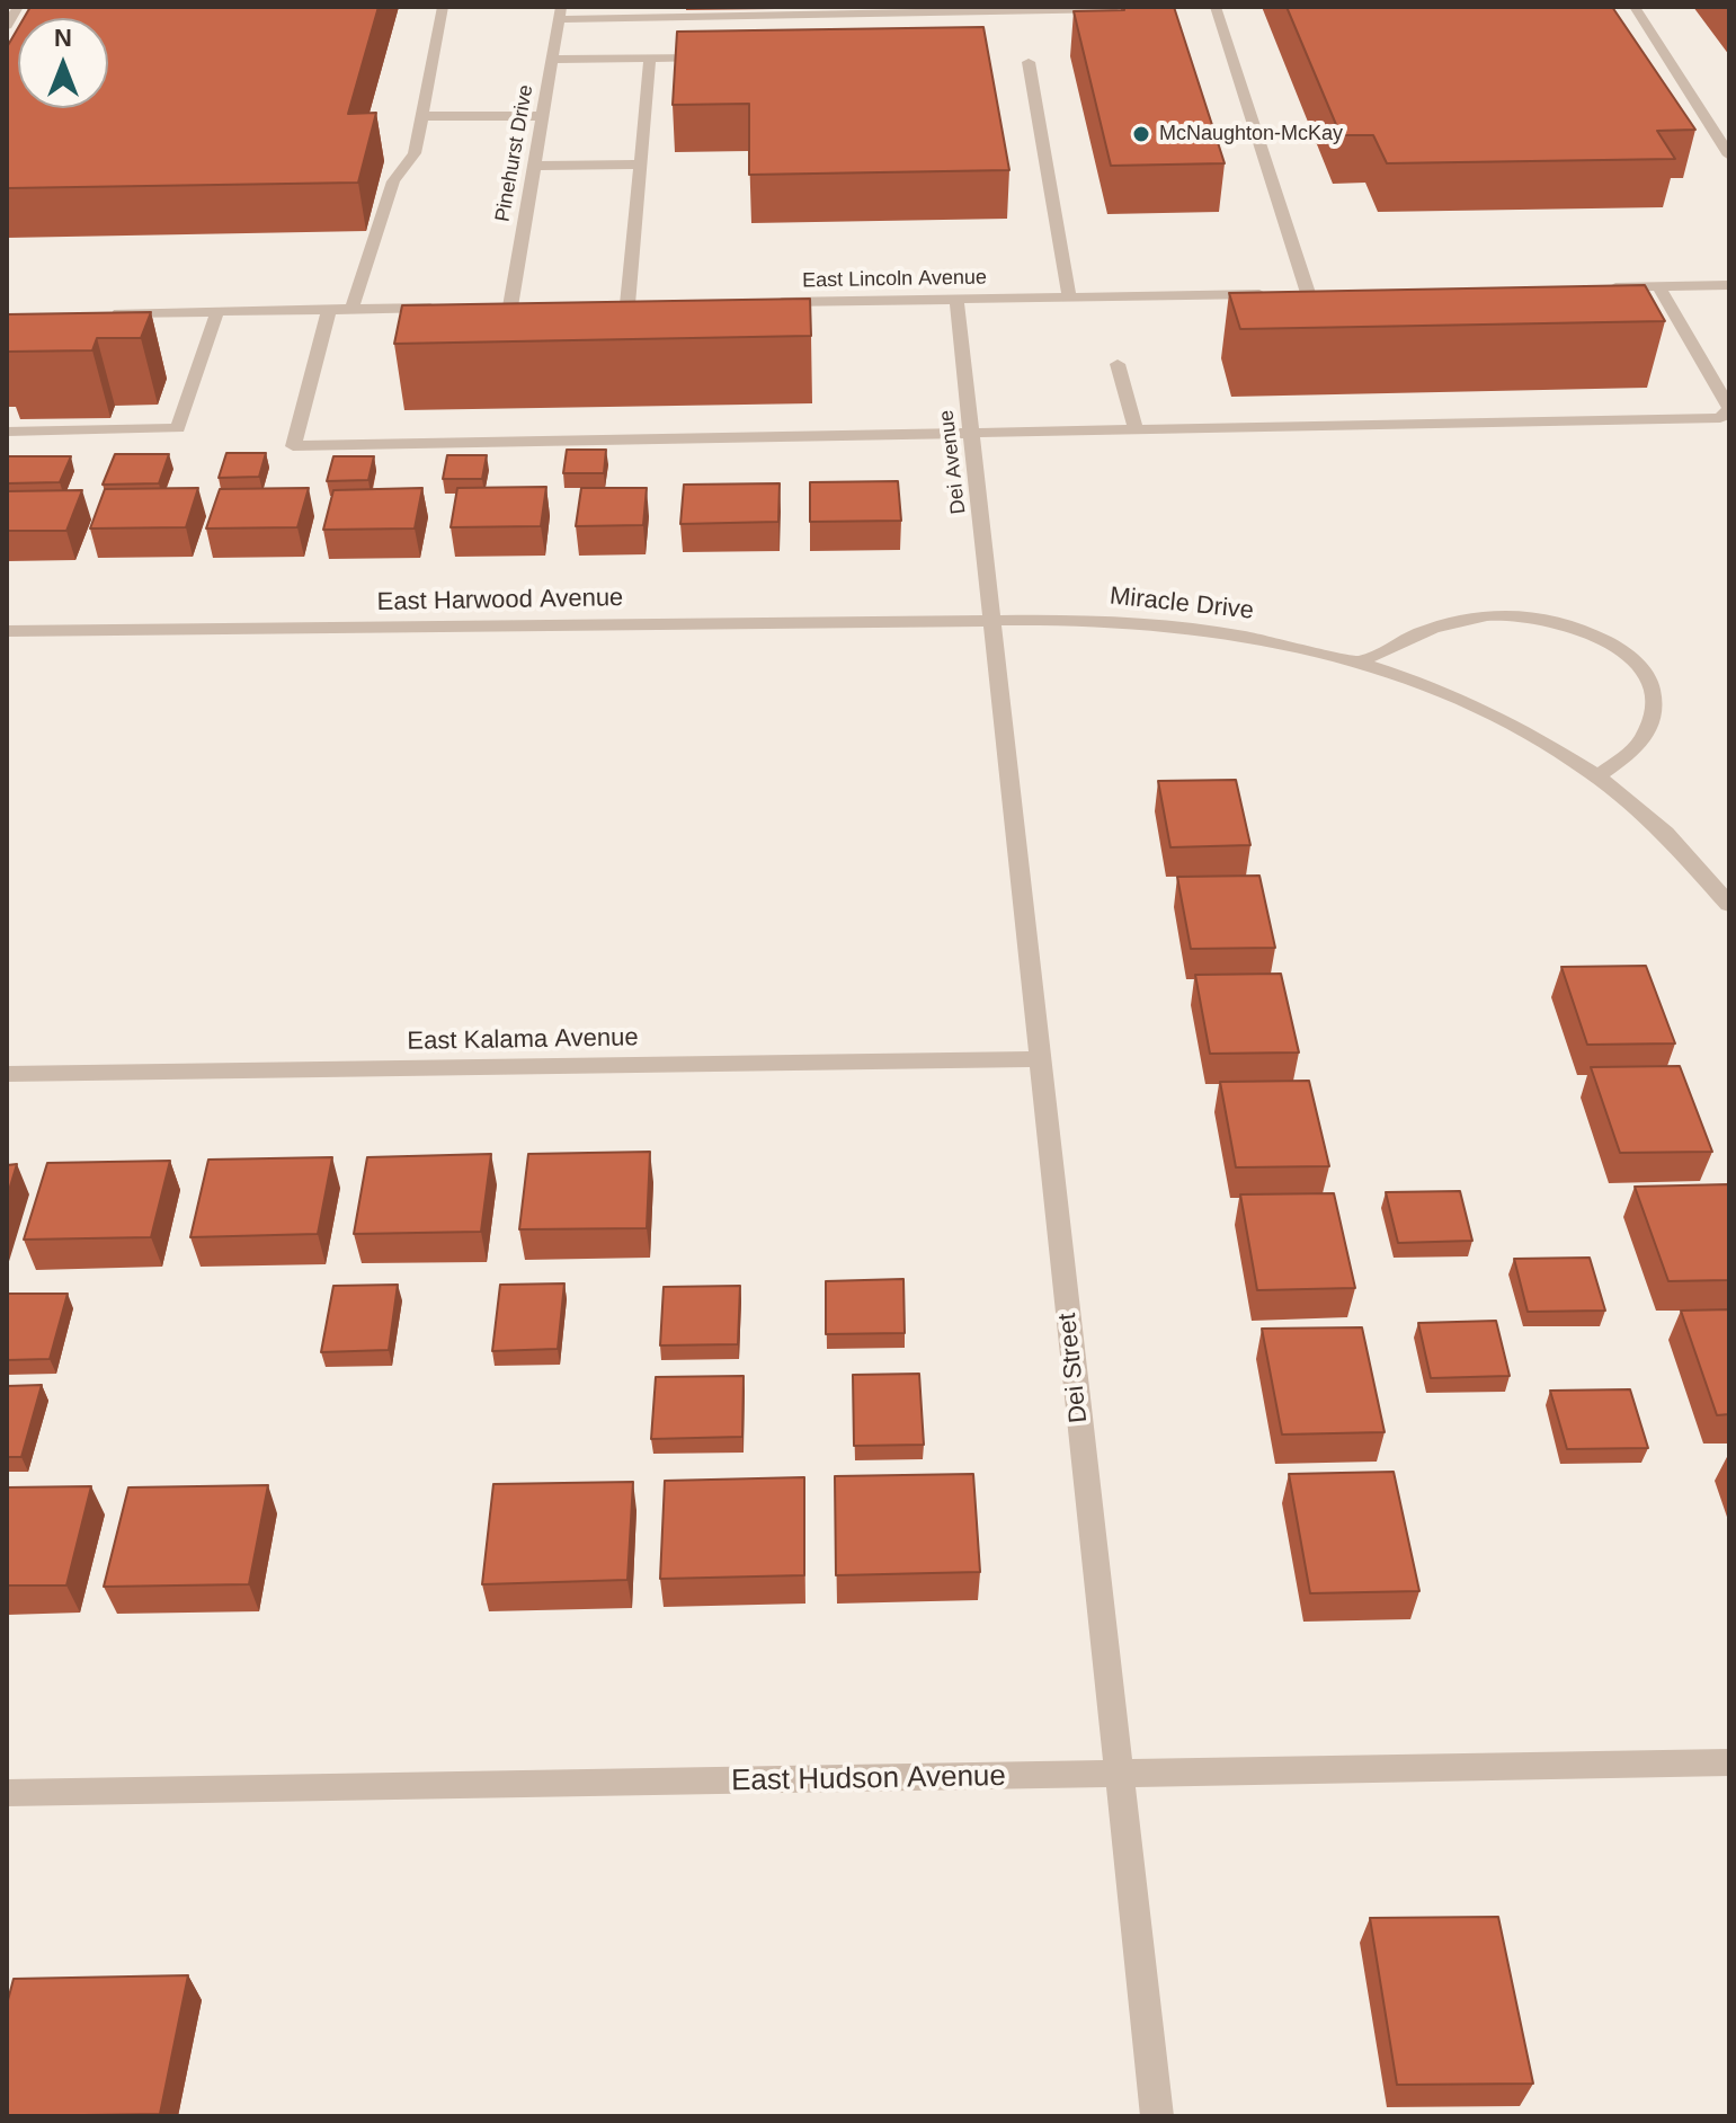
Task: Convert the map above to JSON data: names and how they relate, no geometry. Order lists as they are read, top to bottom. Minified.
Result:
{"streets":{"street":["Pinehurst Drive","East Lincoln Avenue","Dei Avenue","East Harwood Avenue","Miracle Drive","East Kalama Avenue","Dei Street","East Hudson Avenue"]},"crossings":[["East Lincoln Avenue","Dei Avenue"],["Dei Avenue","East Harwood Avenue"],["Dei Avenue","Miracle Drive"],["Dei Avenue","Dei Street"],["East Harwood Avenue","Miracle Drive"],["East Harwood Avenue","Dei Street"],["Miracle Drive","Dei Street"],["East Kalama Avenue","Dei Street"],["Dei Street","East Hudson Avenue"]],"places":["McNaughton-McKay"],"north":"top"}
